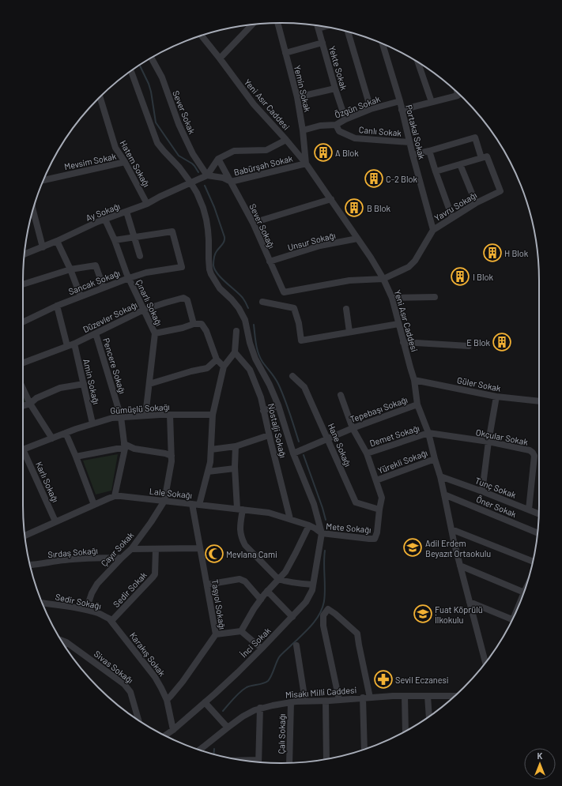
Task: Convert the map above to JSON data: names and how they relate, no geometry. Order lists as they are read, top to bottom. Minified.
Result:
{"streets":{"street":["Yekte Sokak","Yemin Sokak","Yeni Asır Caddesi","Özgün Sokak","Sever Sokak","Canlı Sokak","Portakal Sokak","Mevsim Sokak","Hatem Sokağı","Babürşah Sokak","Yavru Sokağı","Ay Sokağı","Sever Sokağı","Unsur Sokağı","Sancak Sokağı","Çınarlı Sokağı","Düzevler Sokağı","Pencere Sokağı","Amin Sokağı","Güler Sokak","Gümüşlü Sokağı","Tepebaşı Sokağı","Nostalji Sokağı","Demet Sokağı","Okçular Sokak","Hane Sokağı","Yürekli Sokağı","Karlı Sokağı","Tunç Sokak","Lale Sokağı","Öner Sokak","Mete Sokağı","Çayır Sokak","Sırdaş Sokağı","Sedir Sokak","Sedir Sokağı","Taşyol Sokağı","İnci Sokak","Karakış Sokak","Sivas Sokağı","Misakı Milli Caddesi","Çalı Sokağı"]},"crossings":[["Yekte Sokak","Özgün Sokak"],["Yemin Sokak","Yeni Asır Caddesi"],["Yemin Sokak","Özgün Sokak"],["Yemin Sokak","Babürşah Sokak"],["Yeni Asır Caddesi","Babürşah Sokak"],["Yeni Asır Caddesi","Yavru Sokağı"],["Yeni Asır Caddesi","Sever Sokağı"],["Yeni Asır Caddesi","Unsur Sokağı"],["Yeni Asır Caddesi","Güler Sokak"],["Yeni Asır Caddesi","Tepebaşı Sokağı"],["Yeni Asır Caddesi","Demet Sokağı"],["Yeni Asır Caddesi","Okçular Sokak"],["Yeni Asır Caddesi","Yürekli Sokağı"],["Yeni Asır Caddesi","Tunç Sokak"],["Yeni Asır Caddesi","Öner Sokak"],["Özgün Sokak","Canlı Sokak"],["Özgün Sokak","Portakal Sokak"],["Sever Sokak","Babürşah Sokak"],["Sever Sokak","Ay Sokağı"],["Canlı Sokak","Portakal Sokak"],["Portakal Sokak","Yavru Sokağı"],["Mevsim Sokak","Hatem Sokağı"],["Hatem Sokağı","Ay Sokağı"],["Babürşah Sokak","Ay Sokağı"],["Babürşah Sokak","Sever Sokağı"],["Yavru Sokağı","Sever Sokağı"],["Ay Sokağı","Çınarlı Sokağı"],["Sever Sokağı","Unsur Sokağı"],["Sancak Sokağı","Çınarlı Sokağı"],["Çınarlı Sokağı","Düzevler Sokağı"],["Çınarlı Sokağı","Gümüşlü Sokağı"],["Düzevler Sokağı","Pencere Sokağı"],["Düzevler Sokağı","Amin Sokağı"],["Pencere Sokağı","Gümüşlü Sokağı"],["Pencere Sokağı","Lale Sokağı"],["Amin Sokağı","Gümüşlü Sokağı"],["Tepebaşı Sokağı","Demet Sokağı"],["Tepebaşı Sokağı","Hane Sokağı"],["Nostalji Sokağı","Lale Sokağı"],["Demet Sokağı","Okçular Sokak"],["Demet Sokağı","Hane Sokağı"],["Demet Sokağı","Yürekli Sokağı"],["Demet Sokağı","Mete Sokağı"],["Okçular Sokak","Tunç Sokak"],["Karlı Sokağı","Lale Sokağı"],["Lale Sokağı","Mete Sokağı"],["Lale Sokağı","Çayır Sokak"],["Lale Sokağı","Taşyol Sokağı"],["Lale Sokağı","İnci Sokak"],["Mete Sokağı","İnci Sokak"],["Çayır Sokak","Sırdaş Sokağı"],["Çayır Sokak","Sedir Sokağı"],["Sedir Sokak","Sedir Sokağı"],["Sedir Sokak","Karakış Sokak"],["Sedir Sokağı","Karakış Sokak"],["Taşyol Sokağı","Karakış Sokak"],["Misakı Milli Caddesi","Çalı Sokağı"]],"places":{"building":["A Blok","C-2 Blok","B Blok","H Blok","I Blok","E Blok"],"school or university":["Adil Erdem Beyazıt Ortaokulu","Fuat Köprülü İlkokulu"],"mosque":["Mevlana Cami"],"pharmacy":["Sevil Eczanesi"]},"north":"top"}
